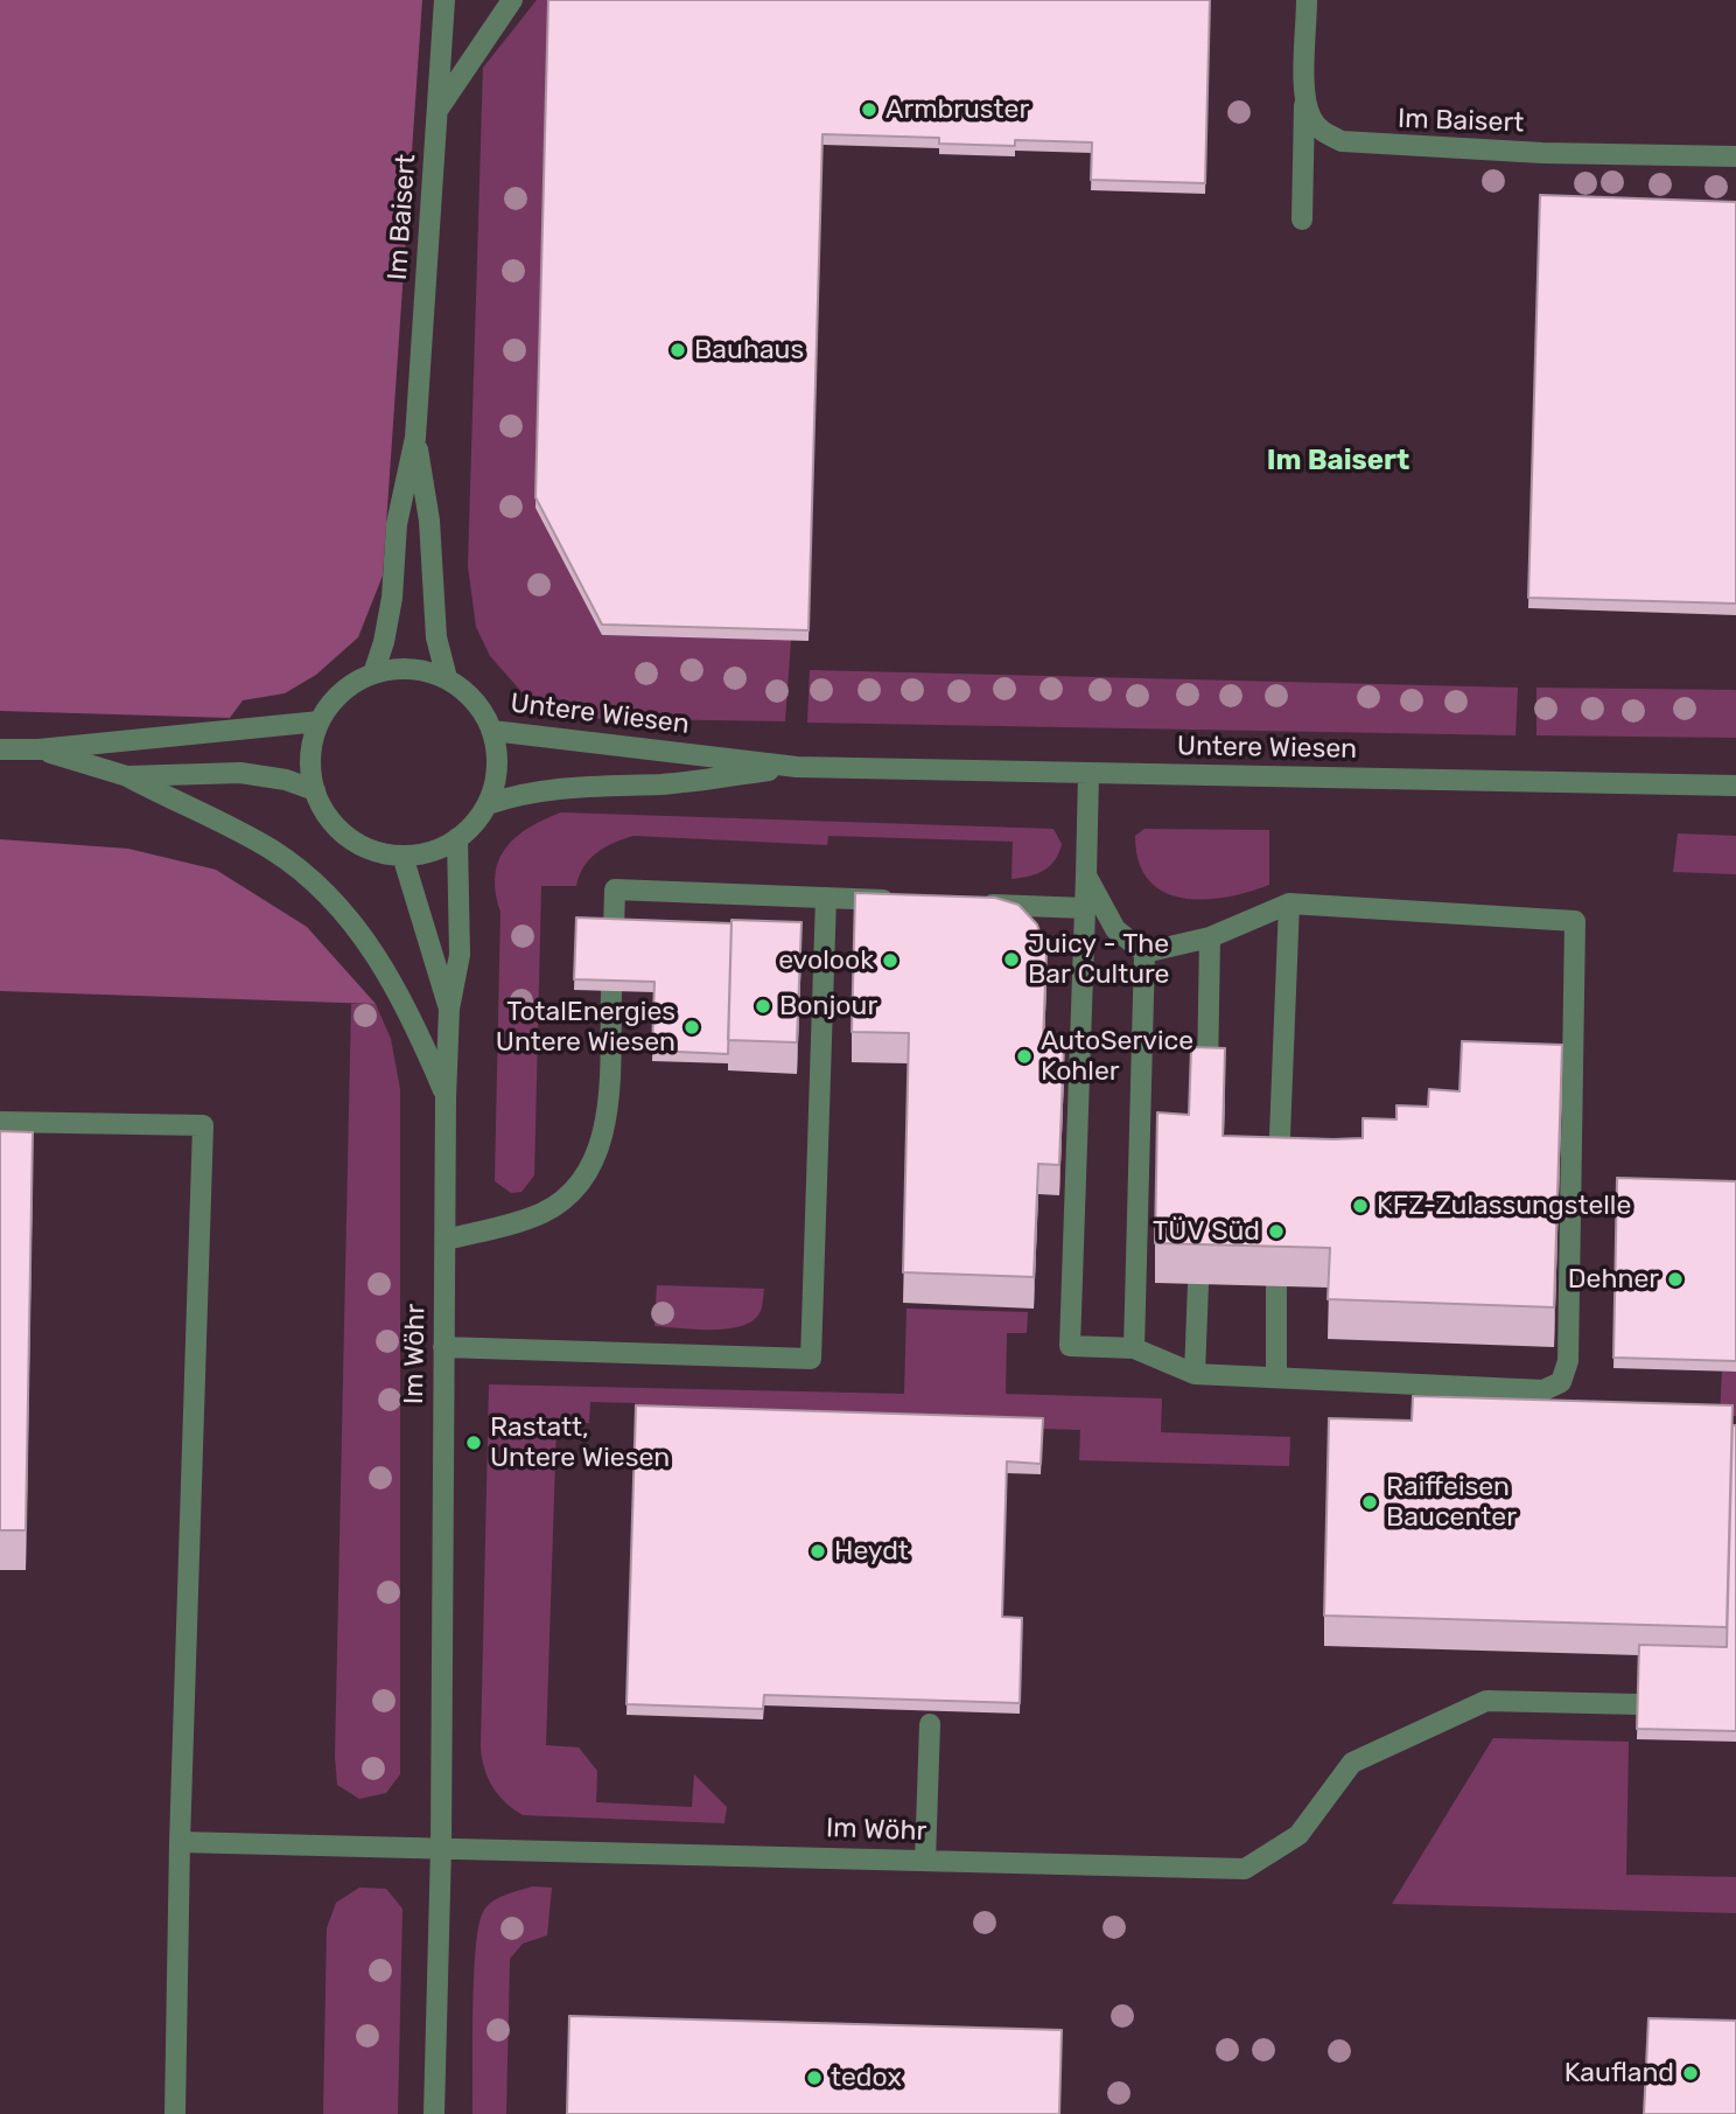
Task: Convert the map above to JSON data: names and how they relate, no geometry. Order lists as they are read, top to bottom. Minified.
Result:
{"streets":{"street":["Im Baisert","Untere Wiesen","Im Wöhr"]},"crossings":[["Im Baisert","Untere Wiesen"],["Im Baisert","Im Wöhr"],["Untere Wiesen","Im Wöhr"]],"districts":["Im Baisert"],"places":["Armbruster","Bauhaus","Juicy - The Bar Culture","evolook","Bonjour","TotalEnergies Untere Wiesen","AutoService Kohler","KFZ-Zulassungstelle","TÜV Süd","Dehner","Rastatt, Untere Wiesen","Raiffeisen Baucenter","Heydt","Kaufland","tedox"]}
